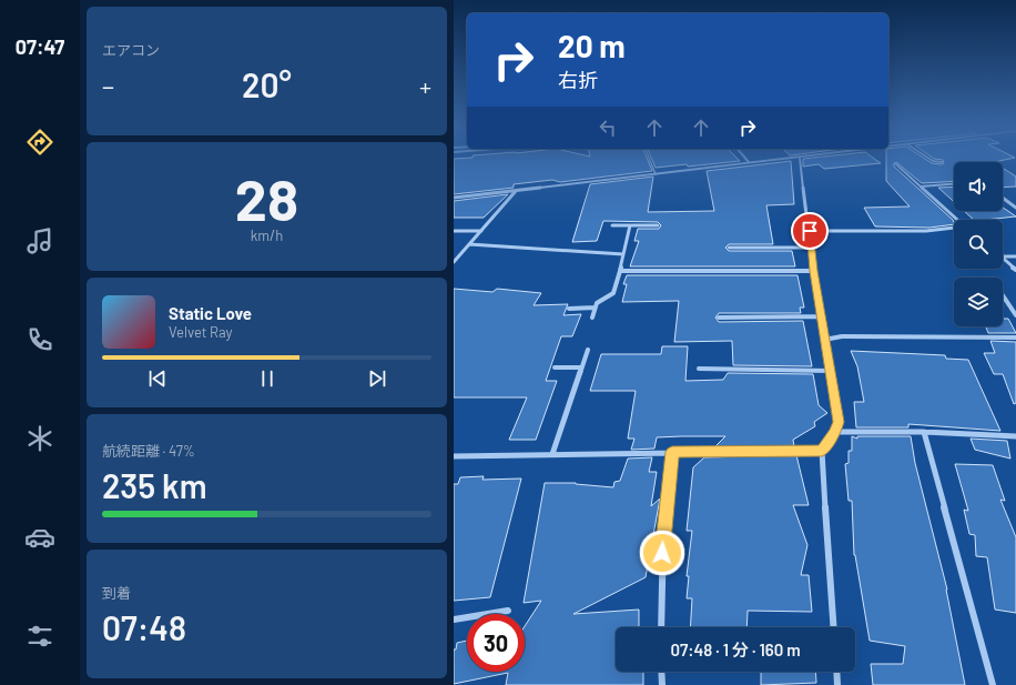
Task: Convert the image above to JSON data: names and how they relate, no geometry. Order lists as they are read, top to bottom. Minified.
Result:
{"page":{"tabs":"07:47","tile":["エアコン",["28","km/h"],["航続距離 · 47%","235 km"],["到着","07:48"]],"turn":["20 m","右折"],"heat":["−","20°","+"],"song":["Static Love","Velvet Ray"],"limit":"30","trip":"07:48 · 1 分 · 160 m"}}
